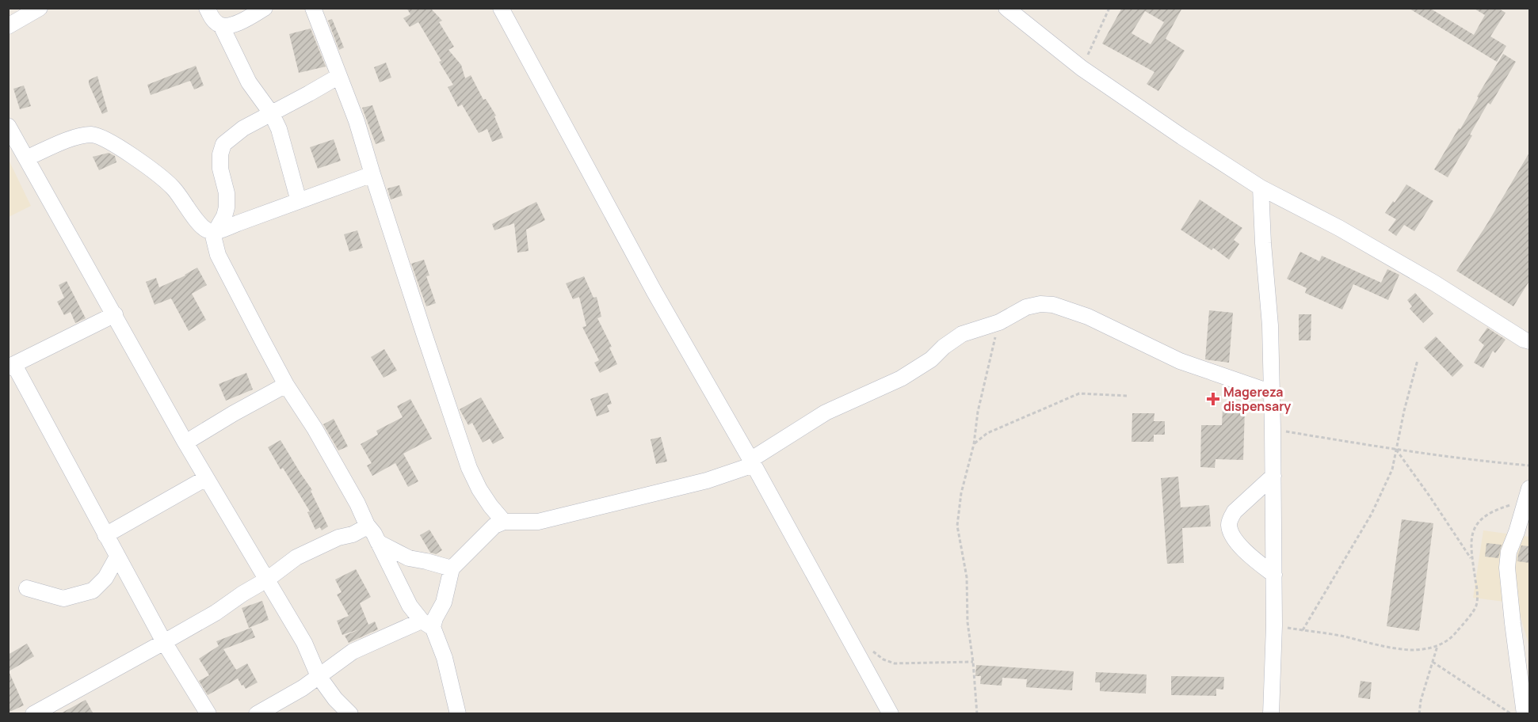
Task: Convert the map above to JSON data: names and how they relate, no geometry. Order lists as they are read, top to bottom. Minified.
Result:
{"places":{"health":["Magereza dispensary"]}}
